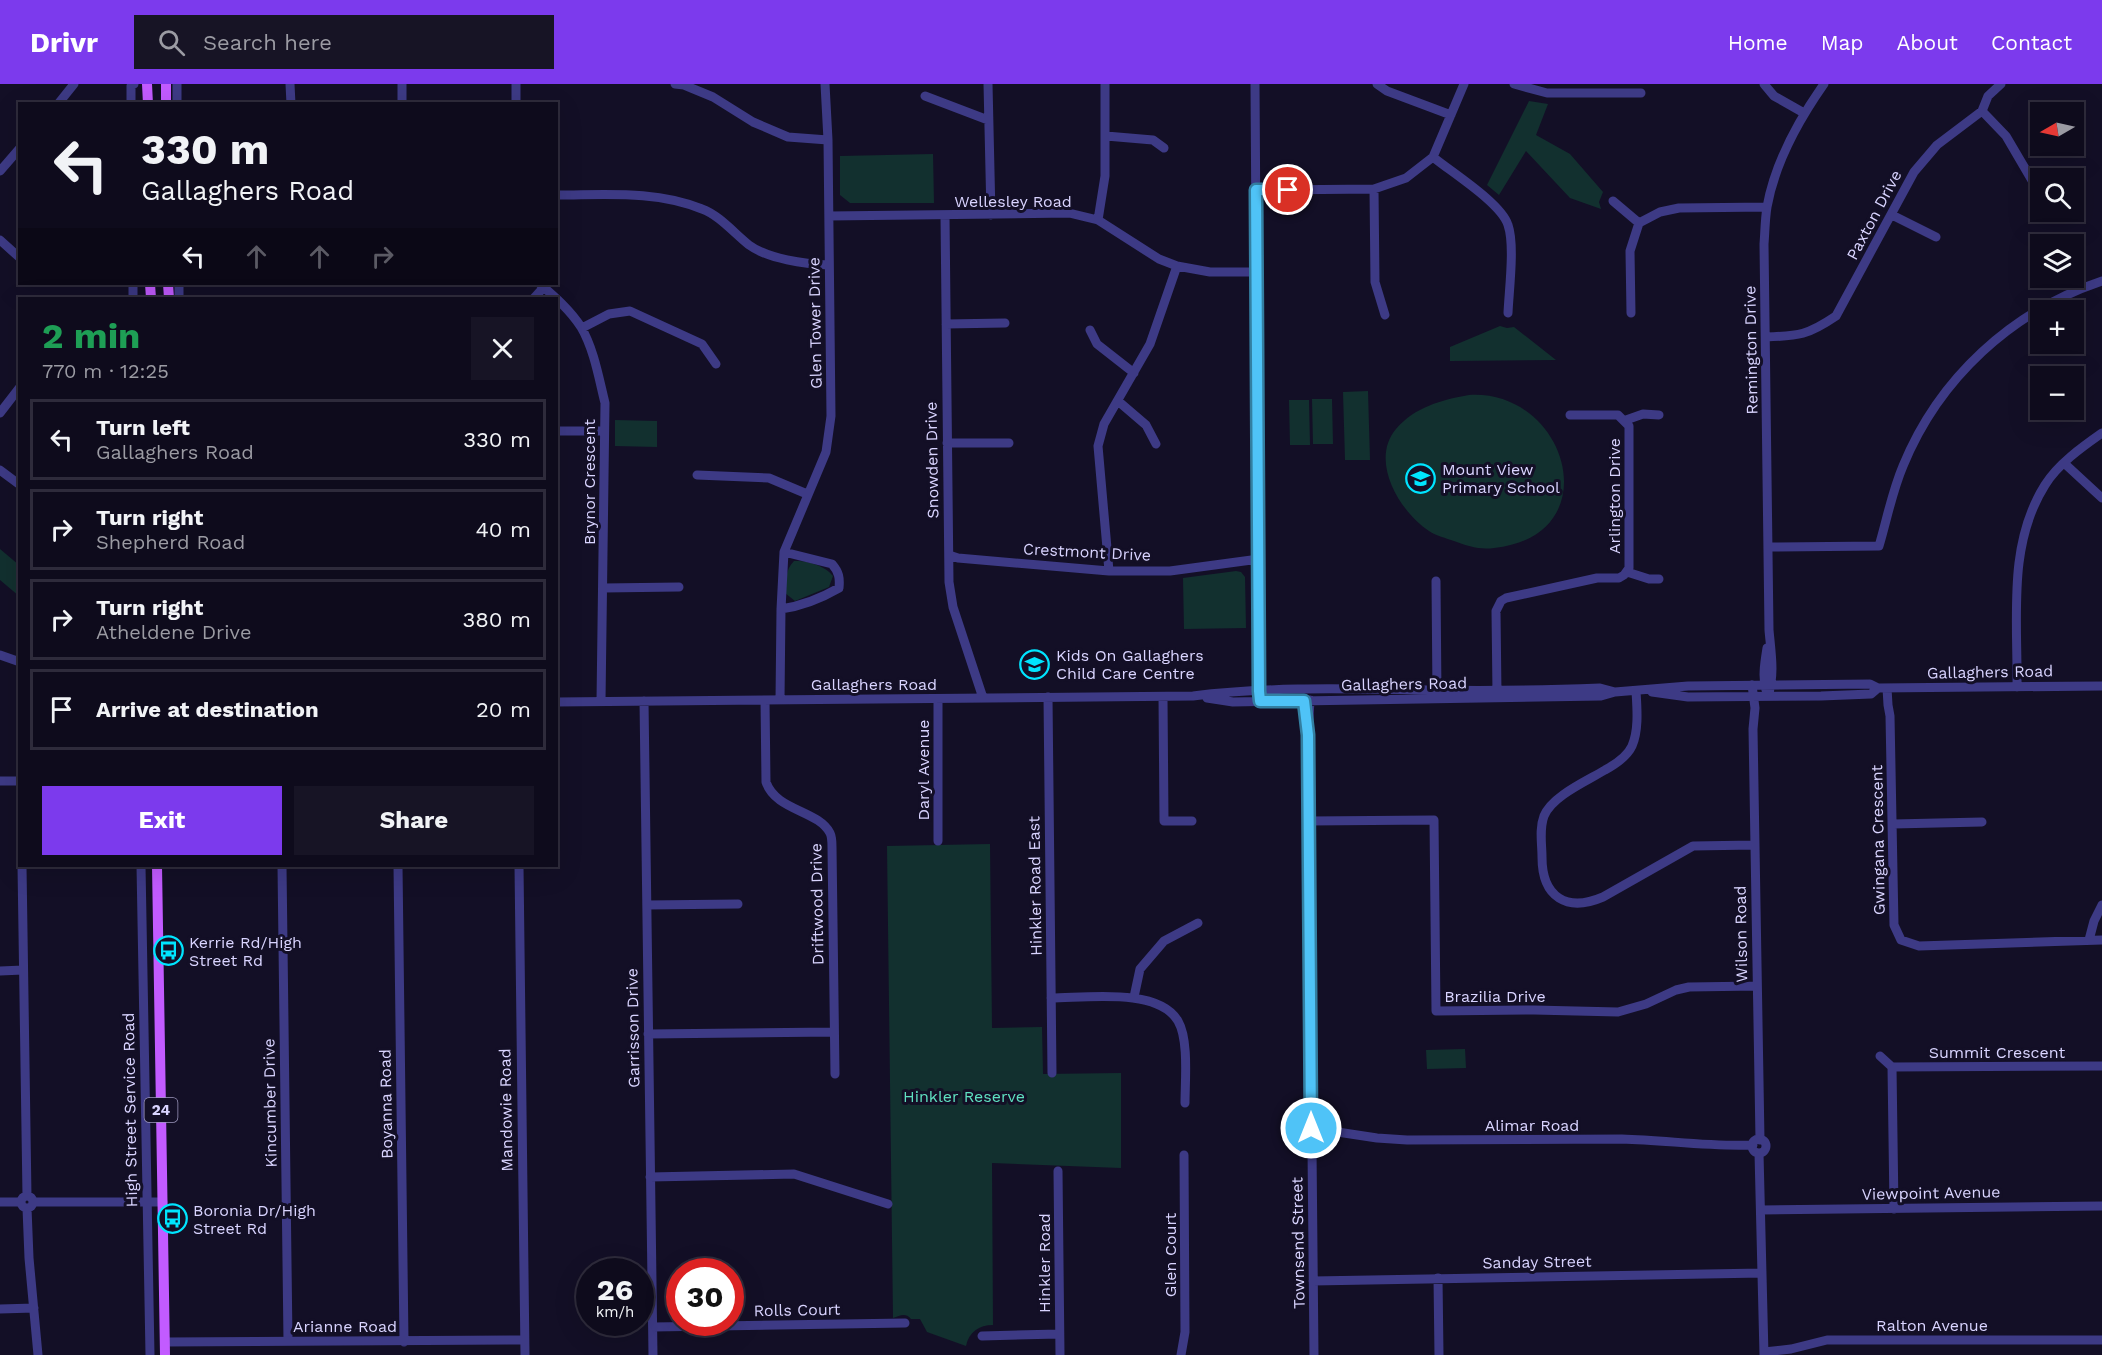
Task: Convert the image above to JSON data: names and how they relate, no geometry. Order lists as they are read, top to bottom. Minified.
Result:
{"streets":{"main road":["24"],"street":["Wellesley Road","Paxton Drive","Glen Tower Drive","Remington Drive","Snowden Drive","Brynor Crescent","Arlington Drive","Crestmont Drive","Gallaghers Road","Daryl Avenue","Gwingana Crescent","Hinkler Road East","Driftwood Drive","Wilson Road","Brazilia Drive","Garrisson Drive","Summit Crescent","Kincumber Drive","Boyanna Road","High Street Service Road","Mandowie Road","Alimar Road","Viewpoint Avenue","Townsend Street","Glen Court","Sanday Street","Hinkler Road","Rolls Court","Ralton Avenue","Arianne Road"]},"crossings":[["Wellesley Road","Glen Tower Drive"],["Wellesley Road","Snowden Drive"],["Paxton Drive","Remington Drive"],["Glen Tower Drive","Gallaghers Road"],["Remington Drive","Gallaghers Road"],["Snowden Drive","Crestmont Drive"],["Snowden Drive","Gallaghers Road"],["Brynor Crescent","Gallaghers Road"],["Arlington Drive","Gallaghers Road"],["Gallaghers Road","Daryl Avenue"],["Gallaghers Road","Gwingana Crescent"],["Gallaghers Road","Hinkler Road East"],["Gallaghers Road","Driftwood Drive"],["Gallaghers Road","Wilson Road"],["Gallaghers Road","Garrisson Drive"],["Gallaghers Road","Townsend Street"],["Wilson Road","Brazilia Drive"],["Wilson Road","Alimar Road"],["Brazilia Drive","Townsend Street"],["Kincumber Drive","Arianne Road"],["Boyanna Road","Arianne Road"],["24","Arianne Road"],["Mandowie Road","Arianne Road"],["Alimar Road","Townsend Street"],["Townsend Street","Sanday Street"]],"parks":["Hinkler Reserve"],"places":{"school or university":["Mount View Primary School","Kids On Gallaghers Child Care Centre"],"bus stop":["Kerrie Rd/High Street Rd","Boronia Dr/High Street Rd"]},"north":"left","page":{"header":"Drivr","search":"Search here","nav":["Home","Map","About","Contact"],"map_buttons":["+","−"],"turn":["330 m","Gallaghers Road"],"heading":["2 min","770 m · 12:25"],"list":[{"name":"Turn left","note":"Gallaghers Road","value":"330 m"},{"name":"Turn right","note":"Shepherd Road","value":"40 m"},{"name":"Turn right","note":"Atheldene Drive","value":"380 m"},{"name":"Arrive at destination","value":"20 m"}],"buttons":["Exit","Share"],"speed":"26 km/h","limit":"30"}}
